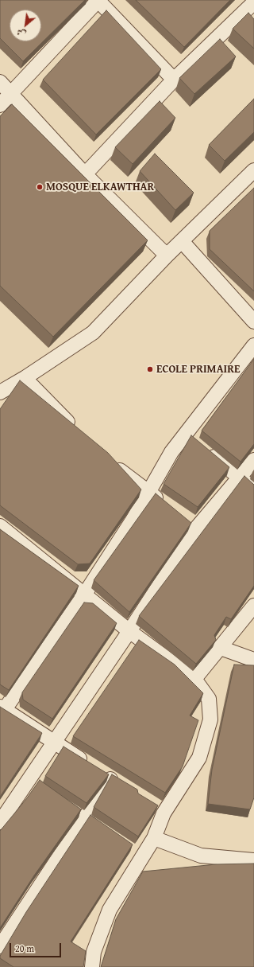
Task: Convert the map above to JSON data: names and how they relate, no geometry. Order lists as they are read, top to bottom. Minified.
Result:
{"places":["MOSQUE ELKAWTHAR","ECOLE PRIMAIRE"],"scale_bar":"20 m","north":"bottom left"}
